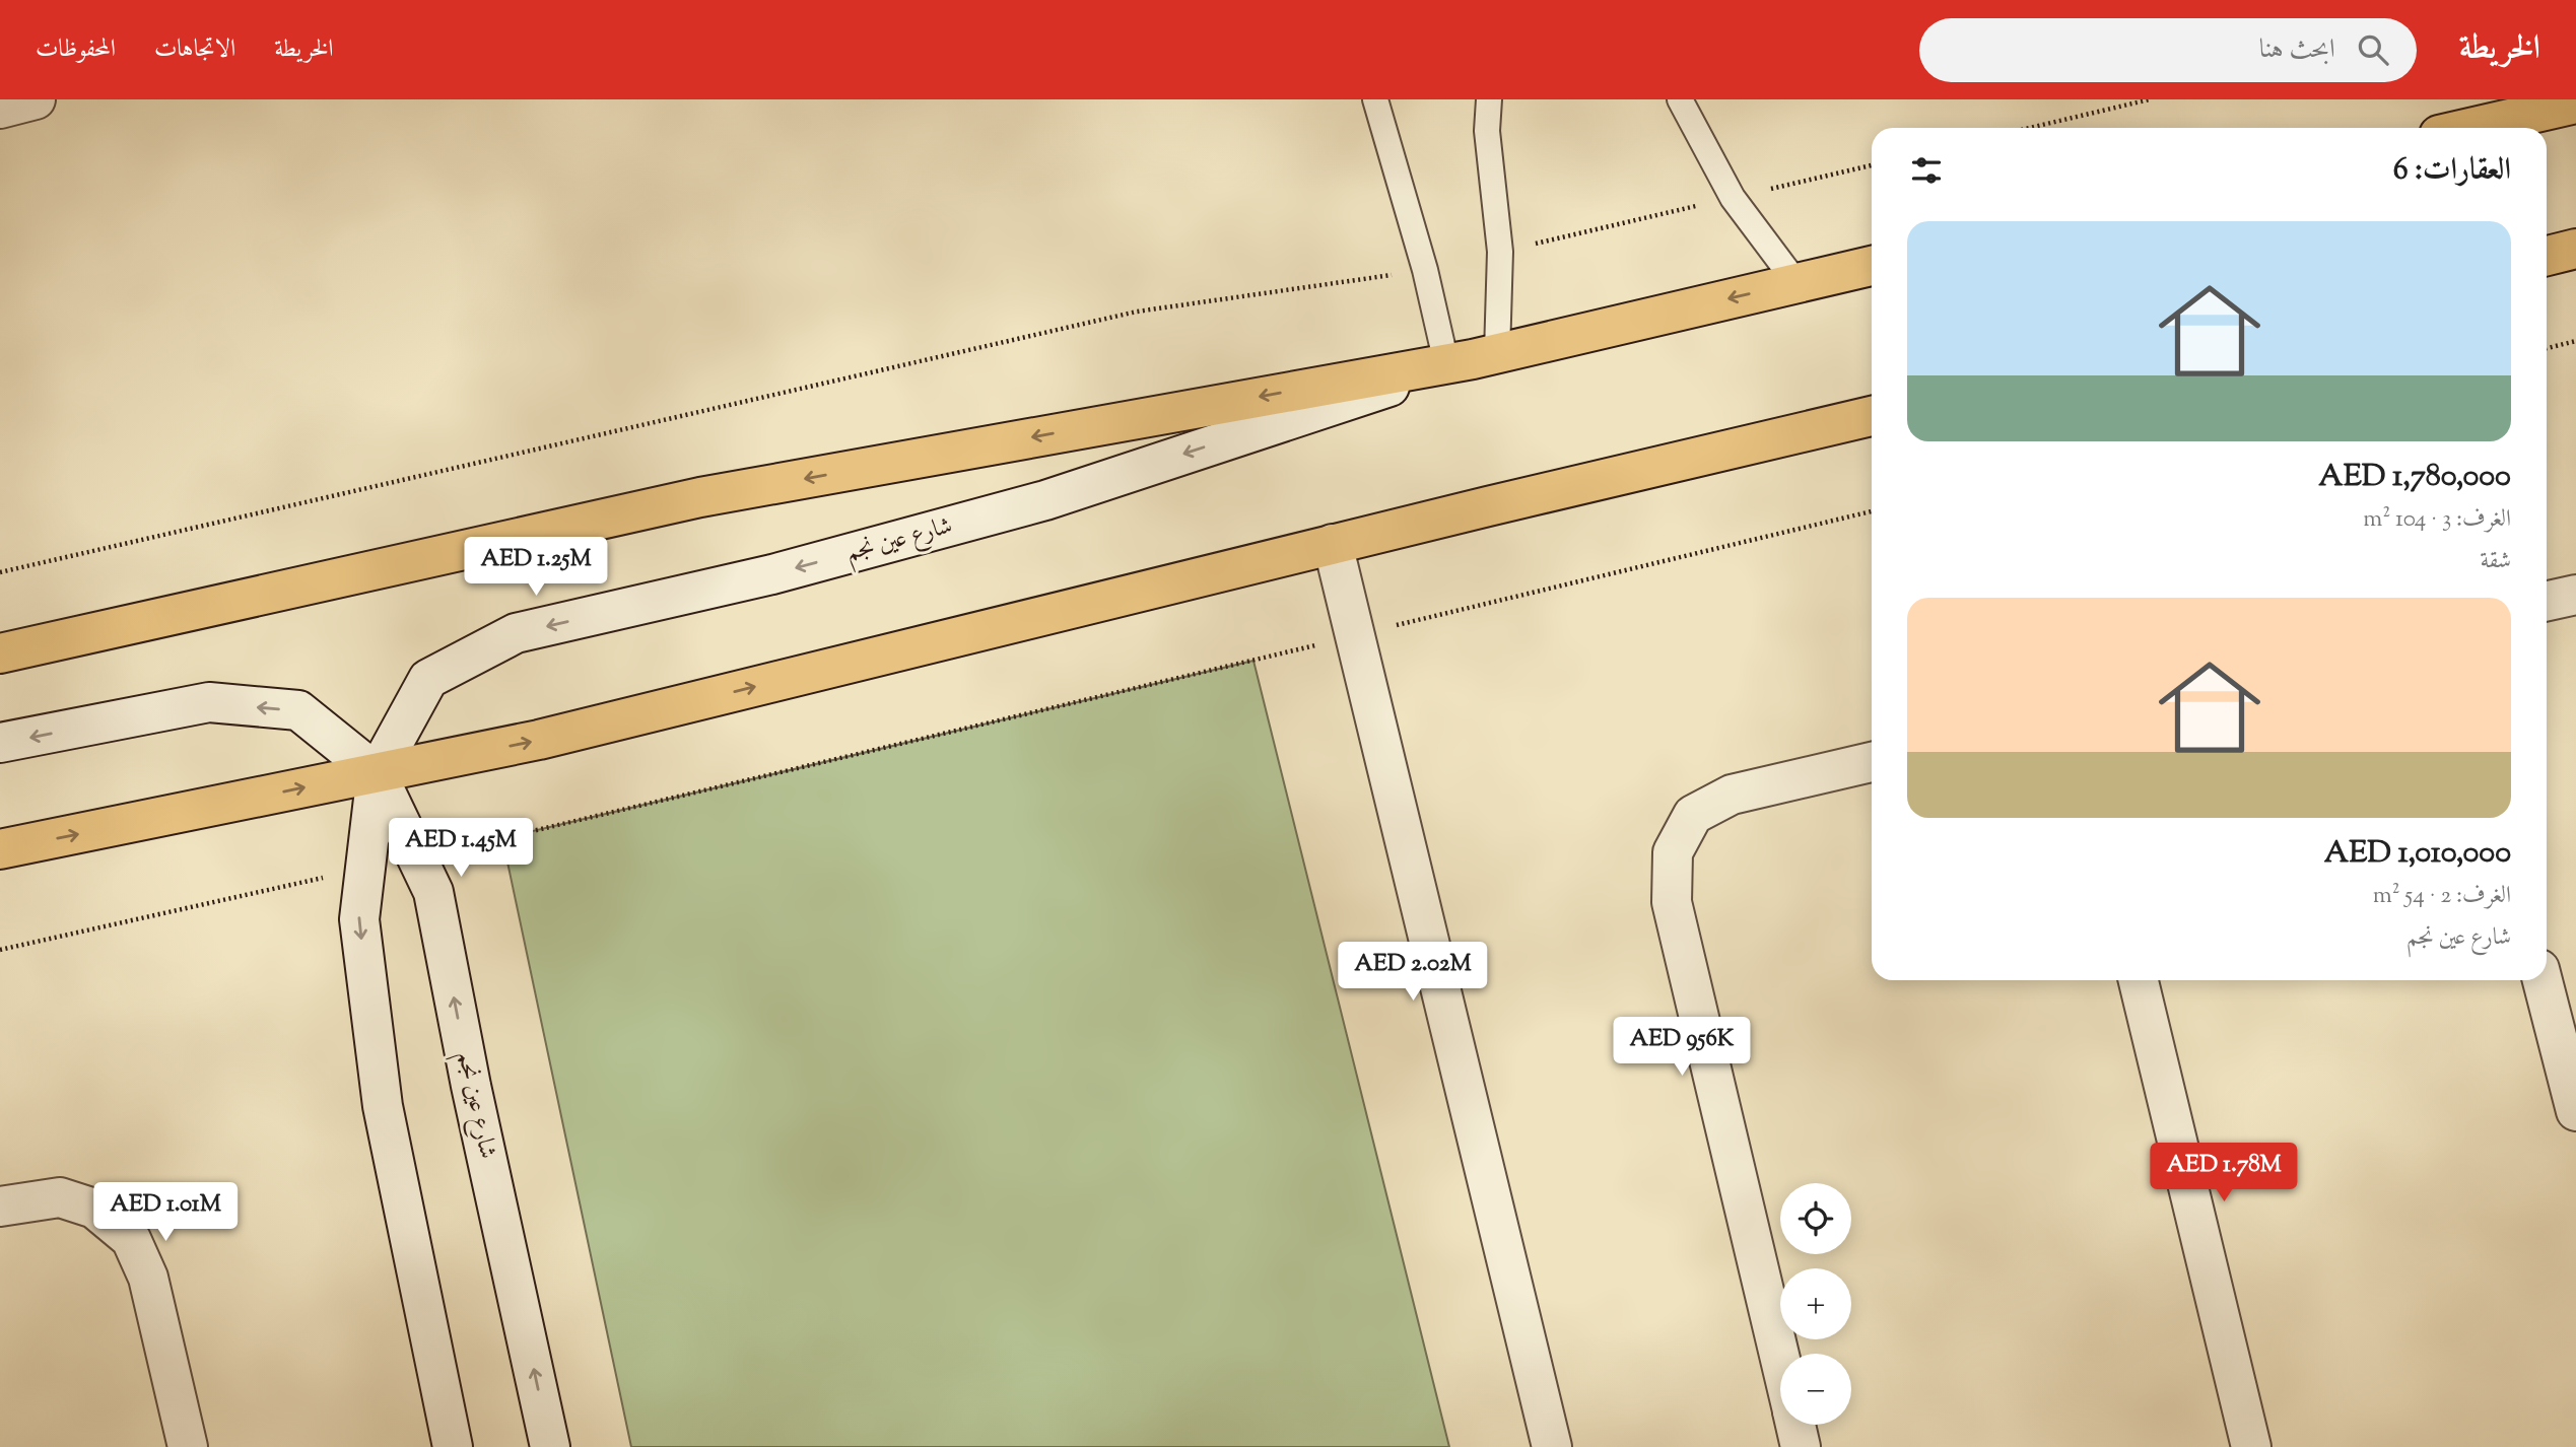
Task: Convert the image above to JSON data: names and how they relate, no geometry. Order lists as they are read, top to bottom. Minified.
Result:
{"streets":{"main road":["شارع عين نجم"]},"page":{"header":"الخريطة","search":"ابحث هنا","nav":["الخريطة","الاتجاهات","المحفوظات"],"heading":"العقارات: 6","list":[{"name":"AED 1,780,000","note":"الغرف: 3 · 104 m² · شقة"},{"name":"AED 1,010,000","note":"الغرف: 2 · 54 m² · شارع عين نجم"}],"price":["AED 1.25M","AED 1.45M","AED 2.02M","AED 956K","AED 1.78M","AED 1.01M"],"map_buttons":["+","−"]}}
